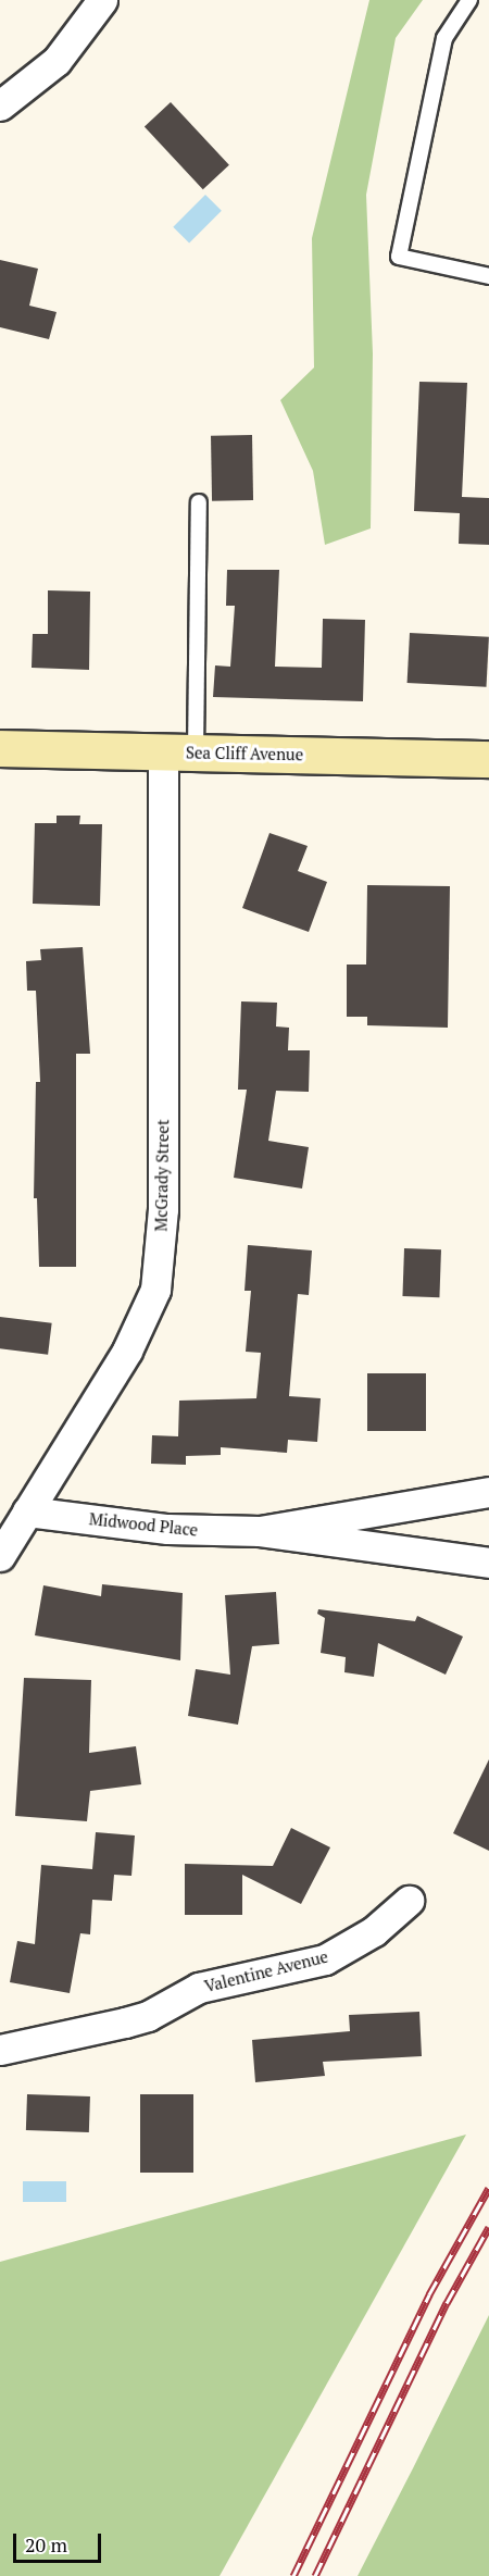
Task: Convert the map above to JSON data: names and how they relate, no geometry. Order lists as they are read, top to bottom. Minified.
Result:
{"streets":{"street":["Sea Cliff Avenue","McGrady Street","Midwood Place","Valentine Avenue"]},"crossings":[["Sea Cliff Avenue","McGrady Street"],["McGrady Street","Midwood Place"]],"scale_bar":"20 m"}
